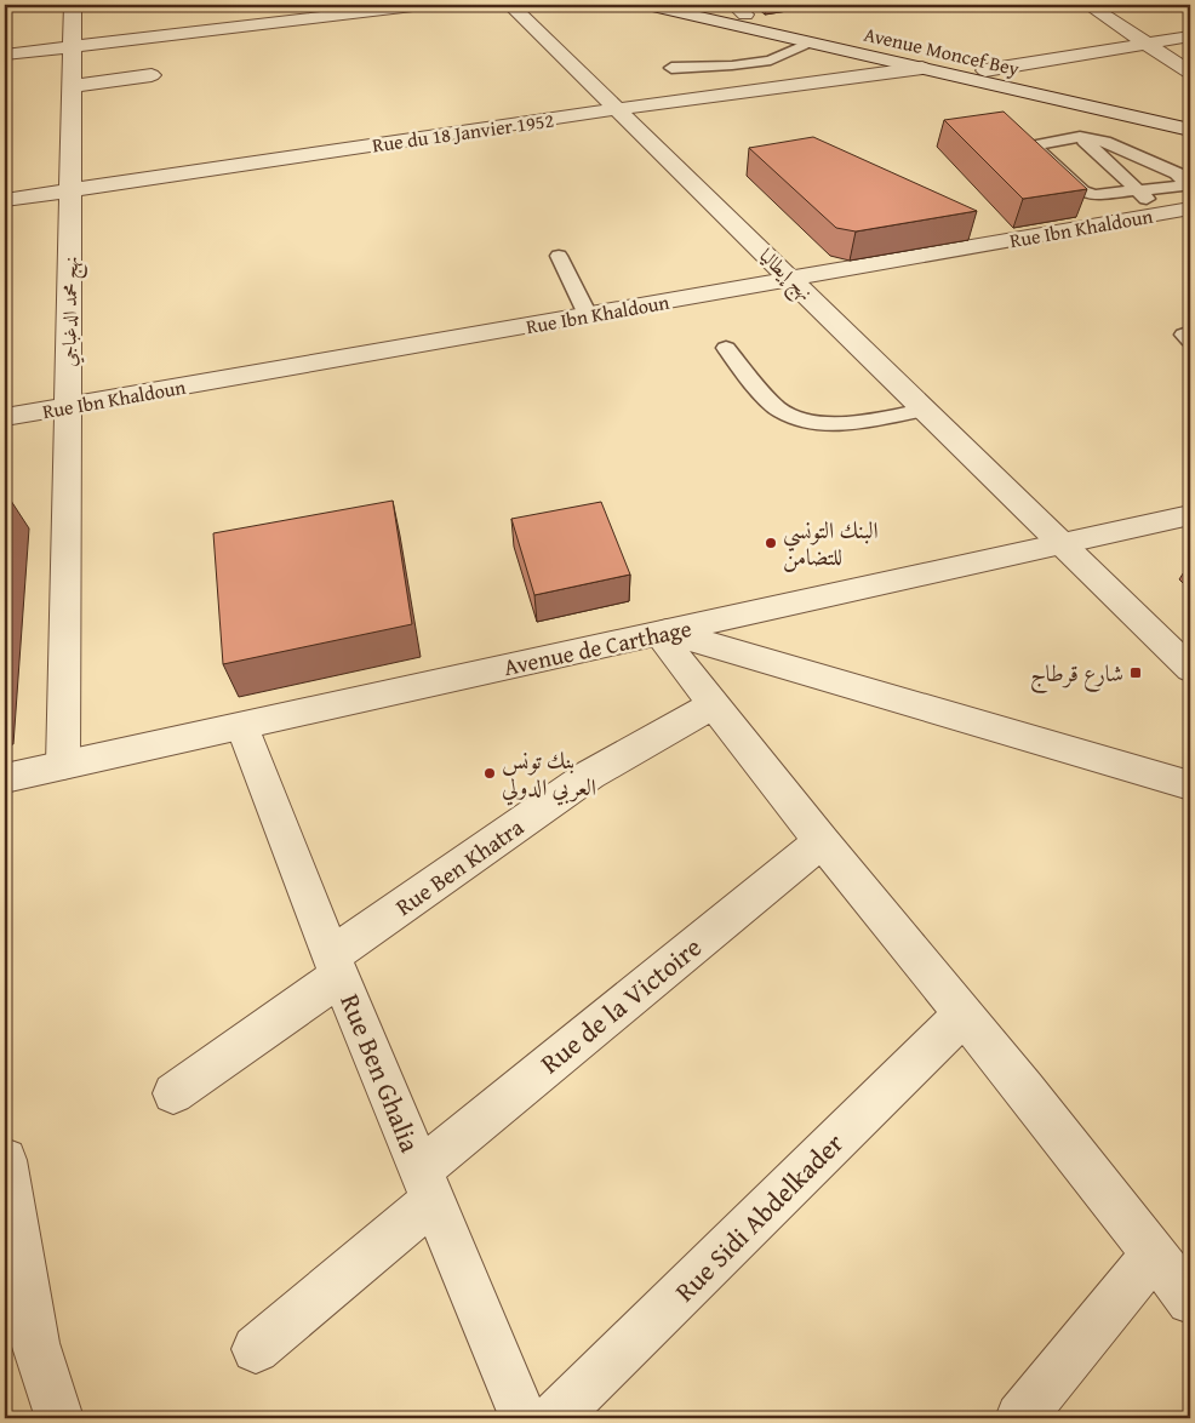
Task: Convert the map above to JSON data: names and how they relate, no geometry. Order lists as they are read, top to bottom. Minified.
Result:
{"streets":{"street":["Avenue Moncef Bey","Rue du 18 Janvier 1952","Rue Ibn Khaldoun","نهج إيطاليا","نهج محمد الدغباجي","Avenue de Carthage","Rue Ben Khatra","Rue de la Victoire","Rue Ben Ghalia","Rue Sidi Abdelkader"]},"crossings":[["Avenue Moncef Bey","Rue du 18 Janvier 1952"],["Rue du 18 Janvier 1952","نهج إيطاليا"],["Rue du 18 Janvier 1952","نهج محمد الدغباجي"],["Rue Ibn Khaldoun","نهج إيطاليا"],["Rue Ibn Khaldoun","نهج محمد الدغباجي"],["نهج إيطاليا","Avenue de Carthage"],["نهج محمد الدغباجي","Avenue de Carthage"],["Avenue de Carthage","Rue Ben Ghalia"],["Rue Ben Khatra","Rue Ben Ghalia"],["Rue de la Victoire","Rue Ben Ghalia"]],"places":{"other":["البنك التونسي للتضامن","بنك تونس العربي الدولي"],"transit":["شارع قرطاج"]}}
